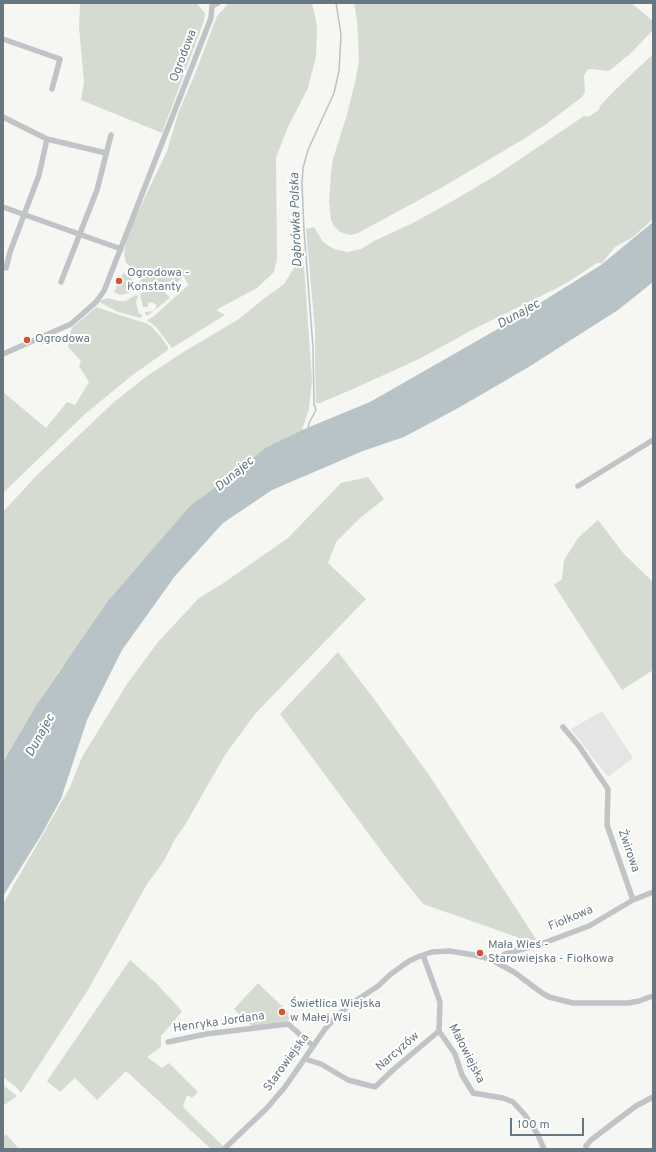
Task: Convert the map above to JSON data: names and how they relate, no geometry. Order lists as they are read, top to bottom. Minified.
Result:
{"streets":{"street":["Ogrodowa","Żwirowa","Fiołkowa","Henryka Jordana","Narcyzów","Małowiejska","Starowiejska"]},"crossings":[["Żwirowa","Fiołkowa"],["Fiołkowa","Starowiejska"],["Henryka Jordana","Starowiejska"],["Narcyzów","Małowiejska"],["Narcyzów","Starowiejska"],["Małowiejska","Starowiejska"]],"water":["Dąbrówka Polska","Dunajec"],"places":["Ogrodowa - Konstanty","Ogrodowa","Mała Wieś - Starowiejska - Fiołkowa","Świetlica Wiejska w Małej Wsi"],"scale_bar":"100 m"}
